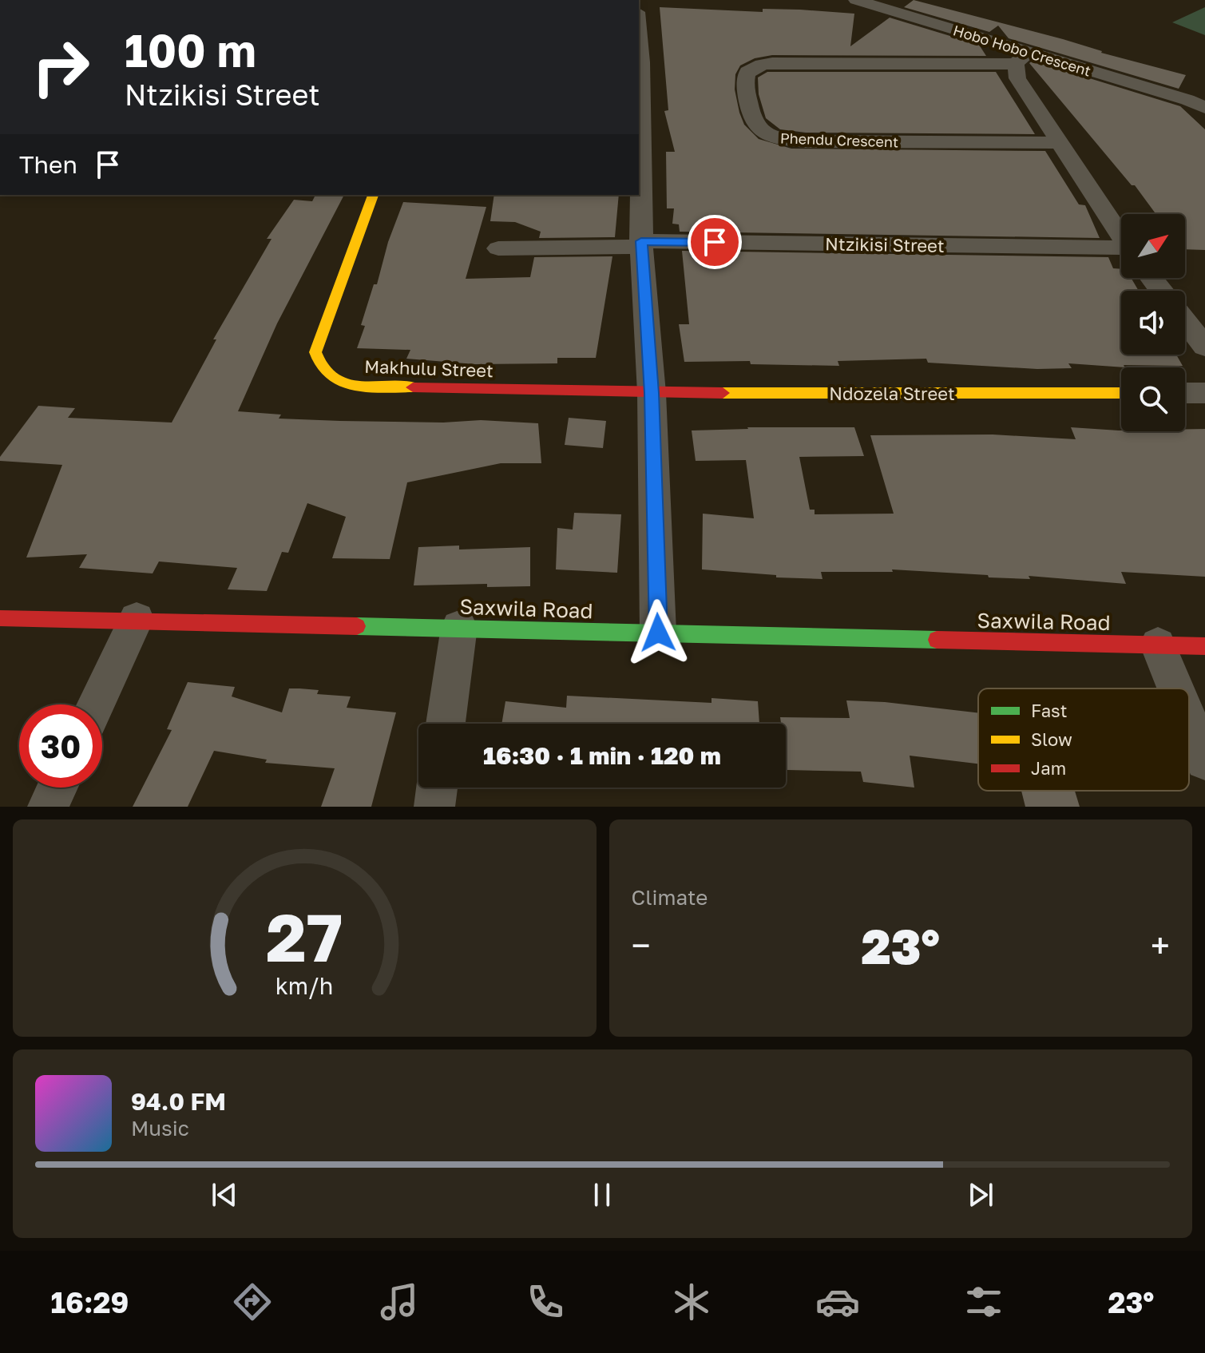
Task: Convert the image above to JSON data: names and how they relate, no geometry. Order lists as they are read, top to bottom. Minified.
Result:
{"streets":{"street":["Hobo Hobo Crescent","Phendu Crescent","Ntzikisi Street","Makhulu Street","Ndozela Street","Saxwila Road"]},"crossings":[["Hobo Hobo Crescent","Phendu Crescent"],["Makhulu Street","Ndozela Street"]],"legend":["Fast","Slow","Jam"],"north":"top right","page":{"turn":["100 m","Ntzikisi Street"],"then":"Then","limit":"30","trip":"16:30 · 1 min · 120 m","tile":"Climate","heat":["−","23°","+"],"song":["94.0 FM","Music"],"tabs":["16:29","23°"],"gauge":["27","km/h"]}}
